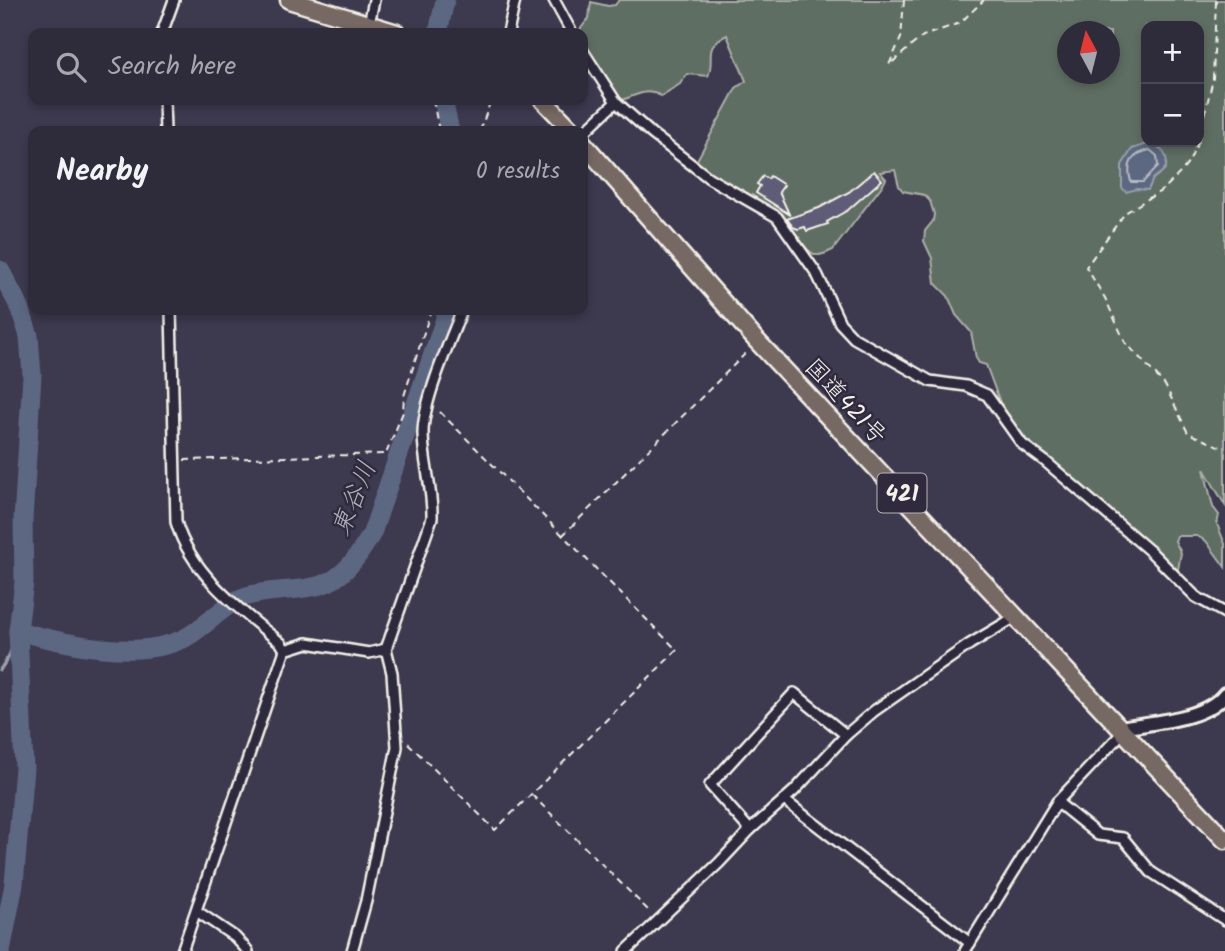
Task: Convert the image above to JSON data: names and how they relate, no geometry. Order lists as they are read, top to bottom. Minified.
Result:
{"streets":{"highway":["国道421号","421"]},"water":["東谷川"],"north":"top","page":{"map_buttons":["+","−"],"search":"Search here","heading":["Nearby","0 results"]}}
